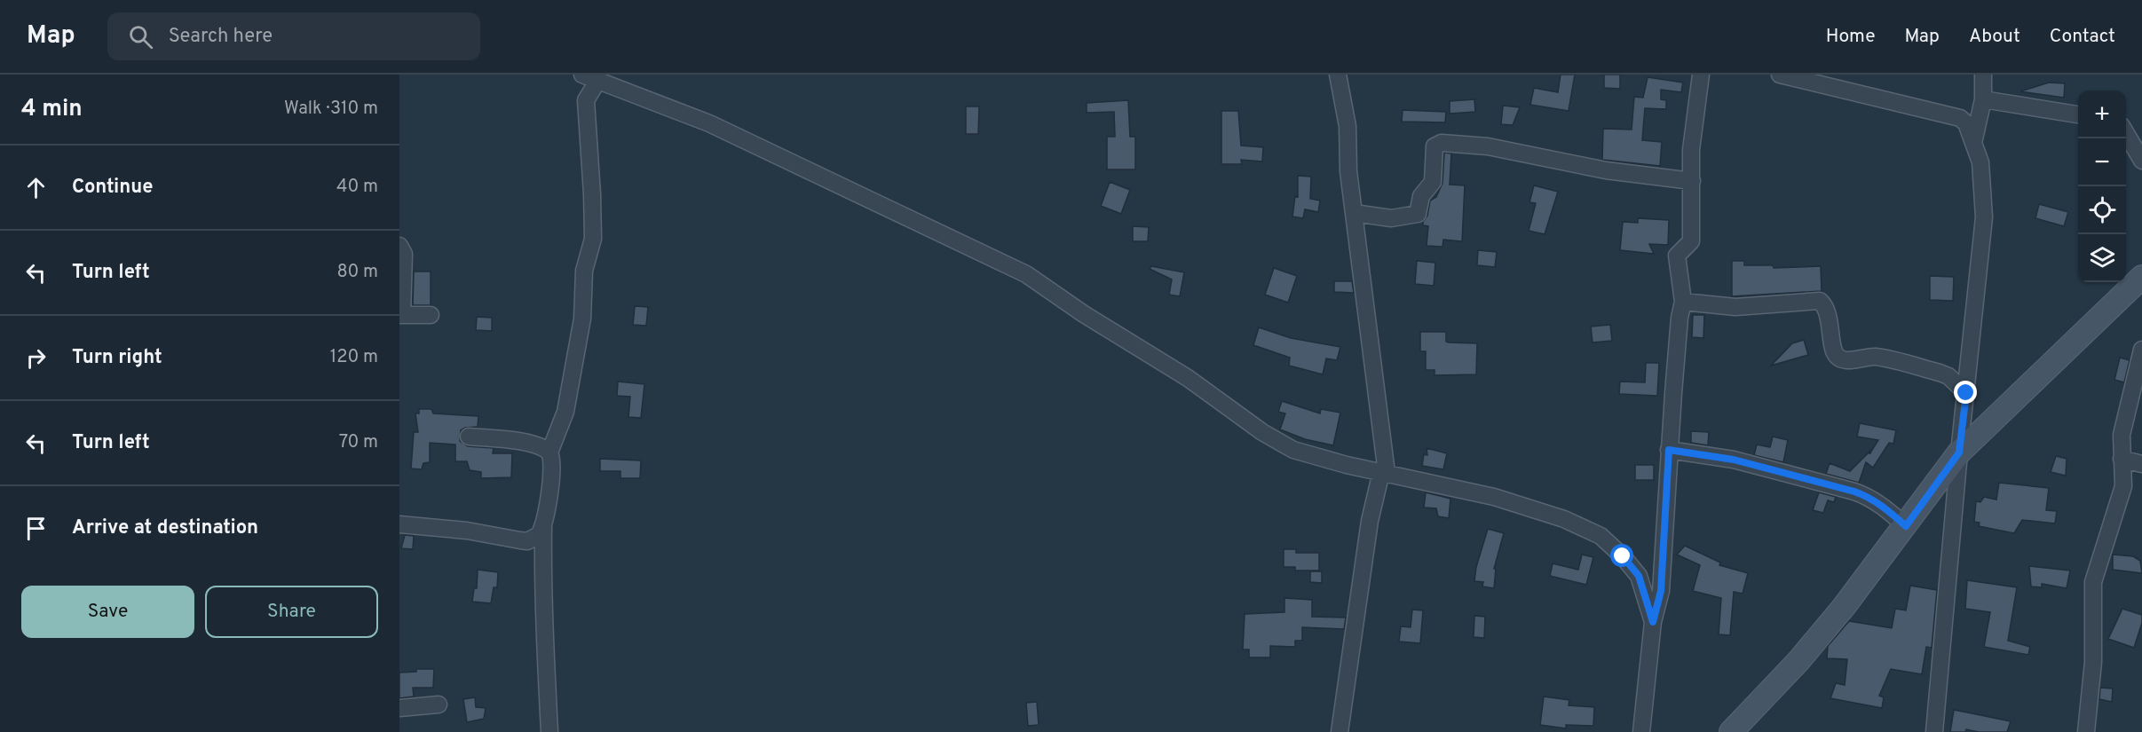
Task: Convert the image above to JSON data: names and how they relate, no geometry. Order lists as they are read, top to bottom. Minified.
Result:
{"page":{"header":"Map","search":"Search here","nav":["Home","Map","About","Contact"],"heading":["4 min","Walk · 310 m"],"map_buttons":["+","−"],"list":[["Continue","40 m"],["Turn left","80 m"],["Turn right","120 m"],["Turn left","70 m"],"Arrive at destination"],"buttons":["Save","Share"]}}
